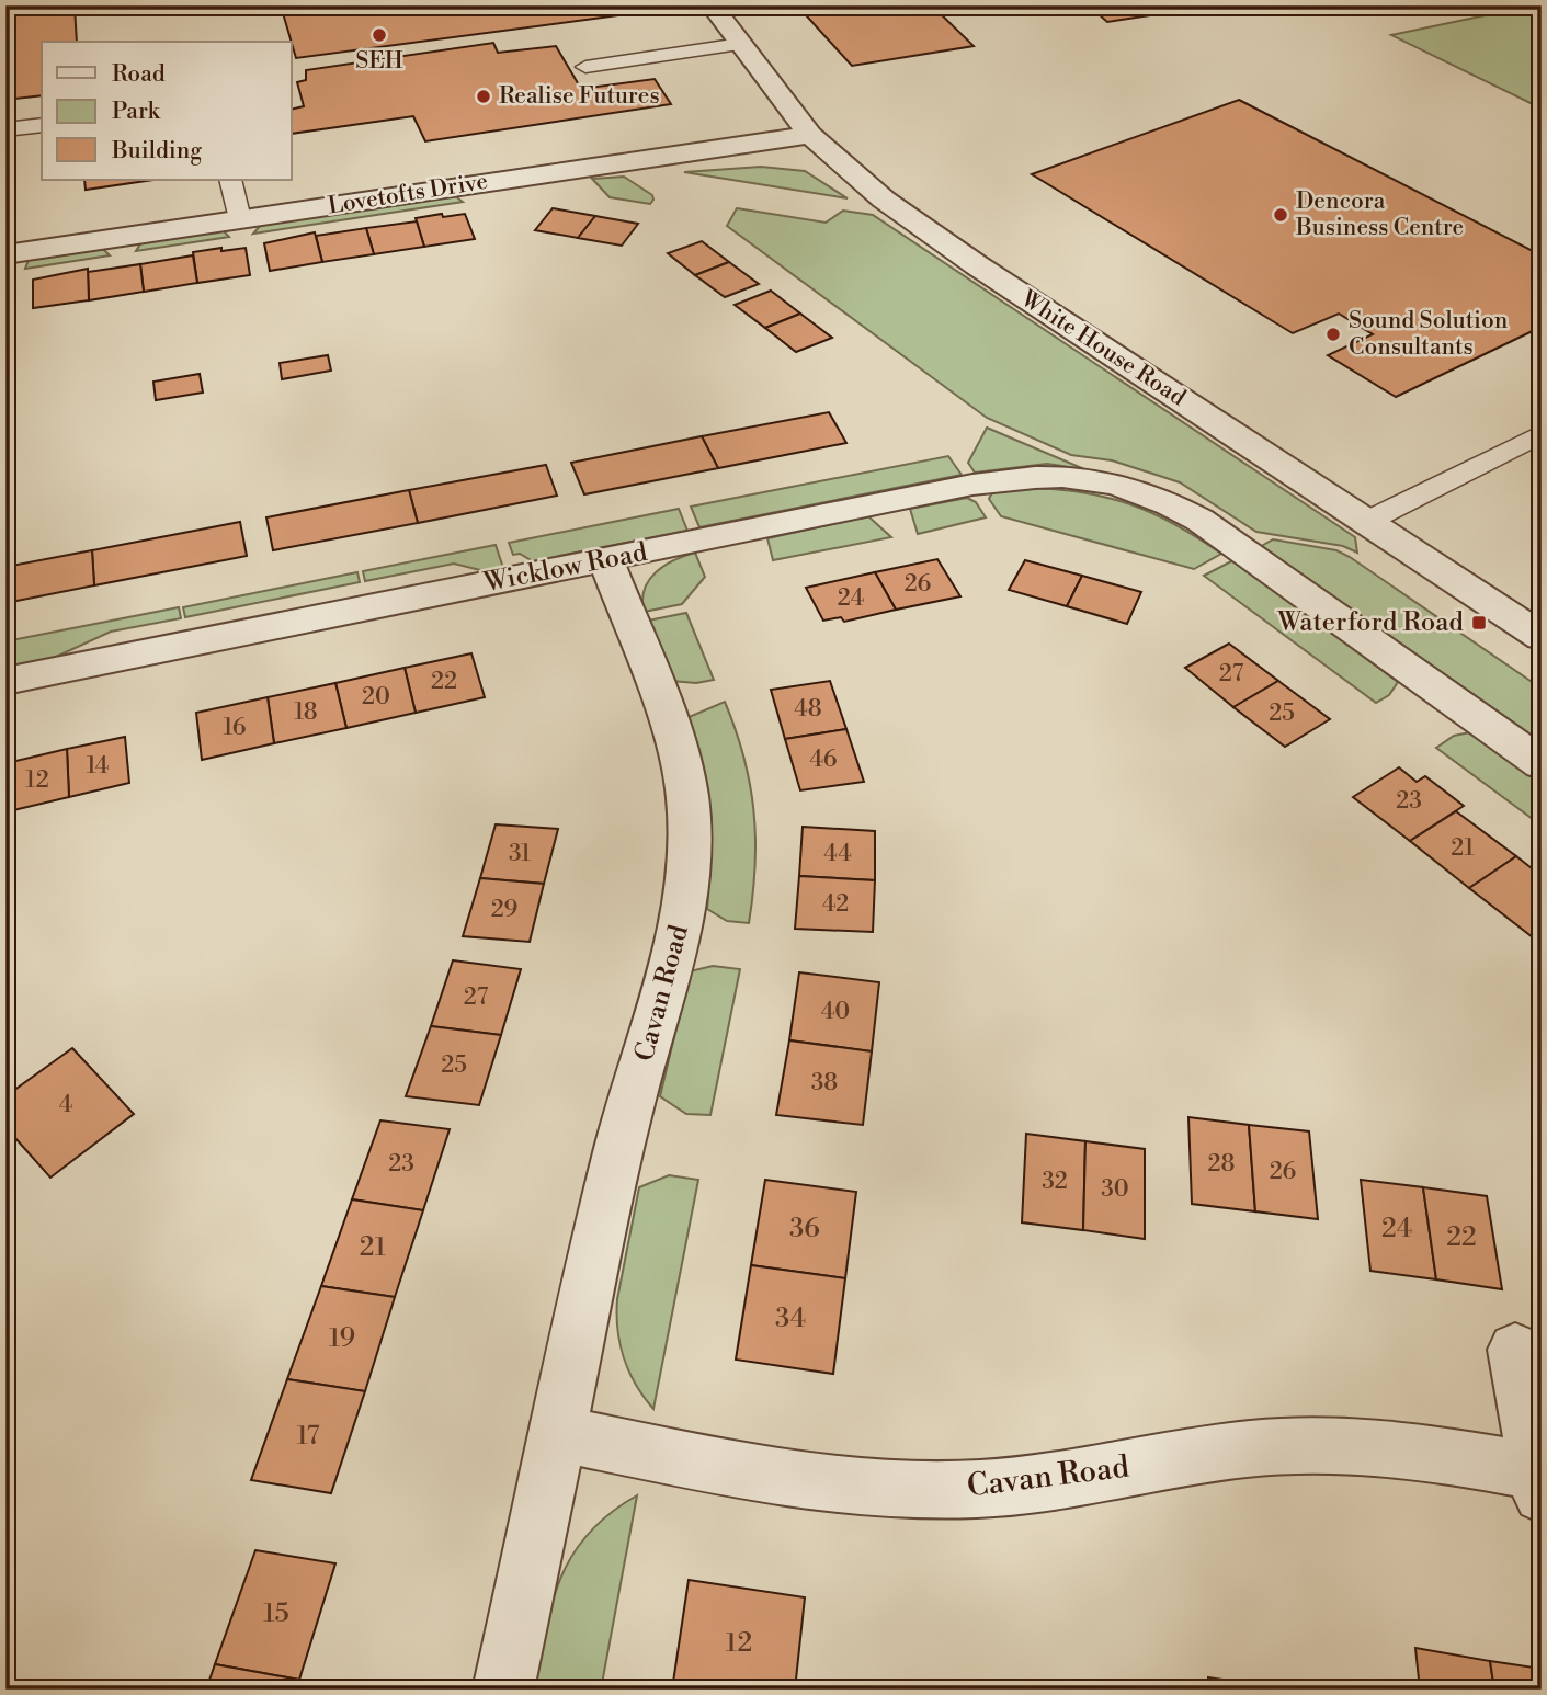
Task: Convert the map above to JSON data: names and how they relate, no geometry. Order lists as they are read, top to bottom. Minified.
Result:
{"streets":{"street":["Lovetofts Drive","White House Road","Wicklow Road","Cavan Road"]},"crossings":[["Lovetofts Drive","White House Road"],["Wicklow Road","Cavan Road"]],"places":{"other":["SEH","Realise Futures","Dencora Business Centre","Sound Solution Consultants"],"transit":["Waterford Road"]},"house_numbers":["26","24","27","22","20","48","18","25","16","46","14","12","23","21","31","44","42","29","27","40","25","38","4","23","28","26","32","30","36","24","22","21","34","19","17","15","12"],"legend":["Road","Park","Building"]}
